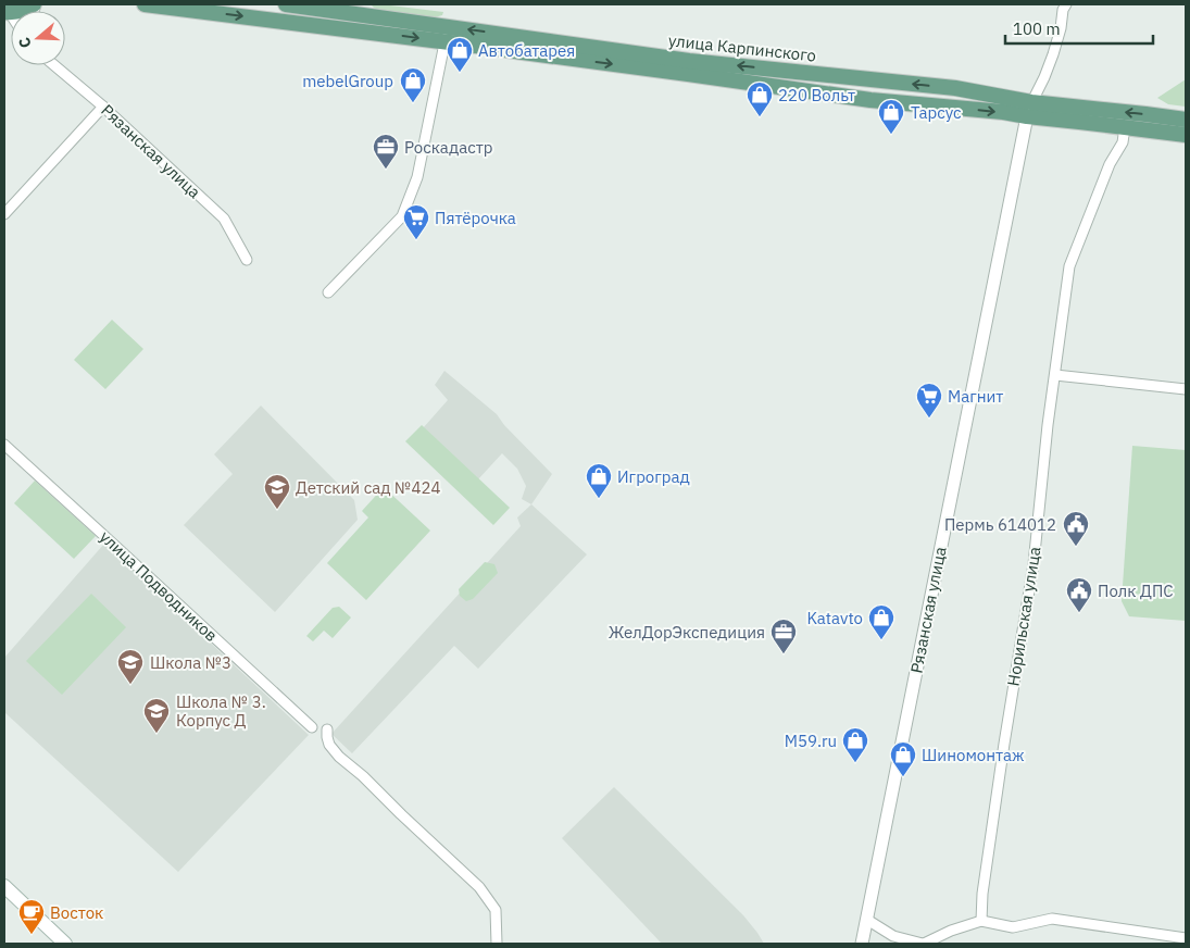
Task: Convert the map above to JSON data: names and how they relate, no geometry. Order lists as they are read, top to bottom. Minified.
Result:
{"streets":{"main road":["улица Карпинского"],"street":["Рязанская улица","улица Подводников","Норильская улица"]},"crossings":[["улица Карпинского","Рязанская улица"],["улица Карпинского","Норильская улица"]],"places":{"shop":["Автобатарея","mebelGroup","220 Вольт","Тарсус","Игроград","Katavto","M59.ru","Шиномонтаж"],"office":["Роскадастр","ЖелДорЭкспедиция"],"supermarket":["Пятёрочка","Магнит"],"school or university":["Детский сад №424","Школа №3","Школа № 3. Корпус Д"],"public building":["Пермь 614012","Полк ДПС"],"cafe":["Восток"]},"scale_bar":"100 m","north":"left"}
